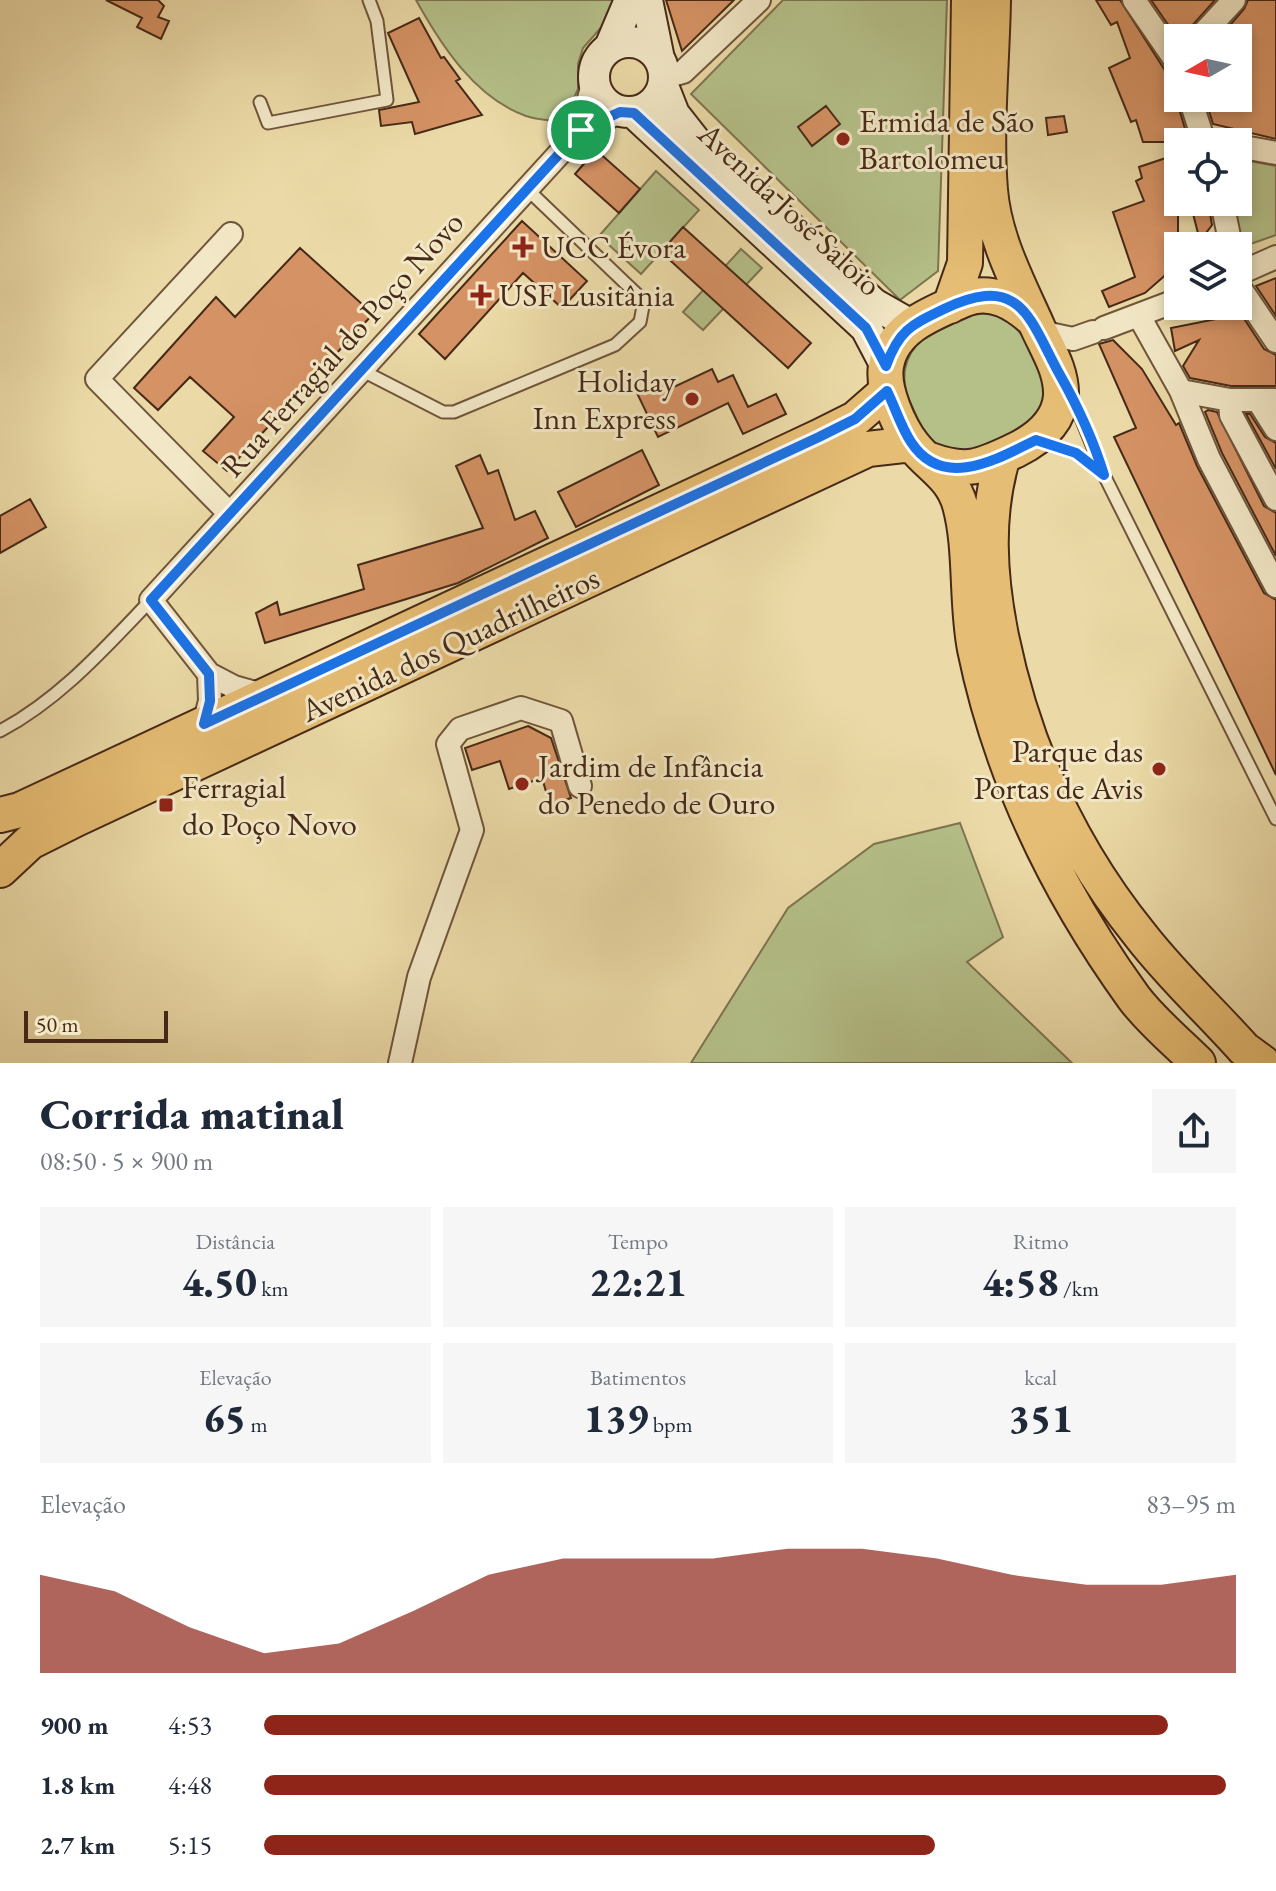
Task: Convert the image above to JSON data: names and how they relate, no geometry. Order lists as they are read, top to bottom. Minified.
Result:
{"streets":{"main road":["Avenida José Saloio","Avenida dos Quadrilheiros"],"street":["Rua Ferragial do Poço Novo"]},"crossings":[["Avenida José Saloio","Avenida dos Quadrilheiros"]],"places":{"other":["Ermida de São Bartolomeu","Holiday Inn Express","Parque das Portas de Avis","Jardim de Infância do Penedo de Ouro"],"health":["UCC Évora","USF Lusitânia"],"transit":["Ferragial do Poço Novo"]},"scale_bar":"50 m","north":"left","page":{"scale":"50 m","heading":["Corrida matinal","08:50 · 5 × 900 m"],"stats":[["Distância","4.50 km"],["Tempo","22:21"],["Ritmo","4:58 /km"],["Elevação","65 m"],["Batimentos","139 bpm"],["kcal","351"]],"chart":["Elevação","83–95 m"],"list":[{"name":"900 m","note":"4:53"},{"name":"1.8 km","note":"4:48"},{"name":"2.7 km","note":"5:15"}]}}
